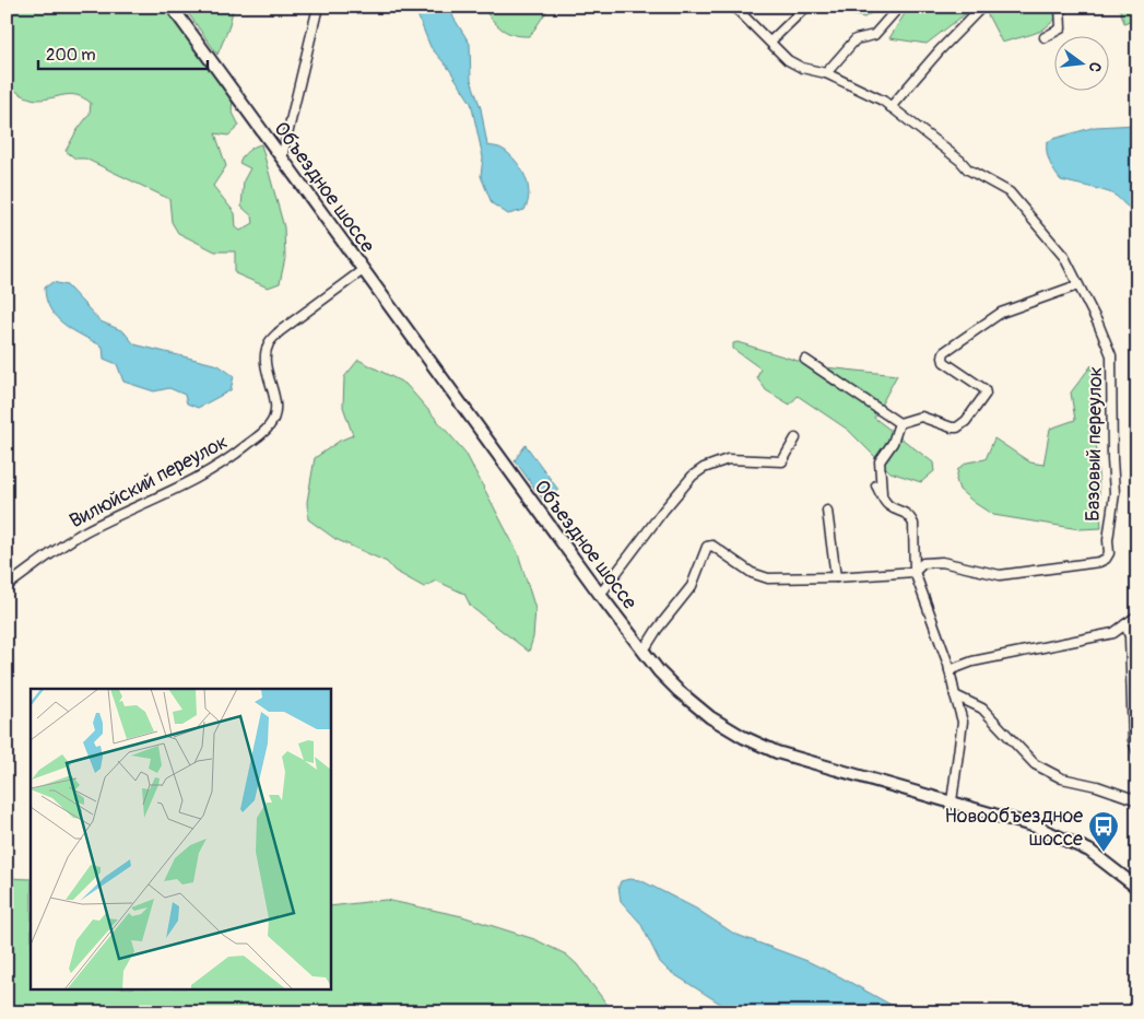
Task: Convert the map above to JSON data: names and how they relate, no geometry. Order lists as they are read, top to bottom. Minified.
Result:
{"streets":{"main road":["Объездное шоссе"],"street":["Базовый переулок","Вилюйский переулок"]},"crossings":[["Объездное шоссе","Базовый переулок"],["Объездное шоссе","Вилюйский переулок"]],"places":{"bus stop":["Новообъездное шоссе"]},"scale_bar":"200 m","north":"right"}
